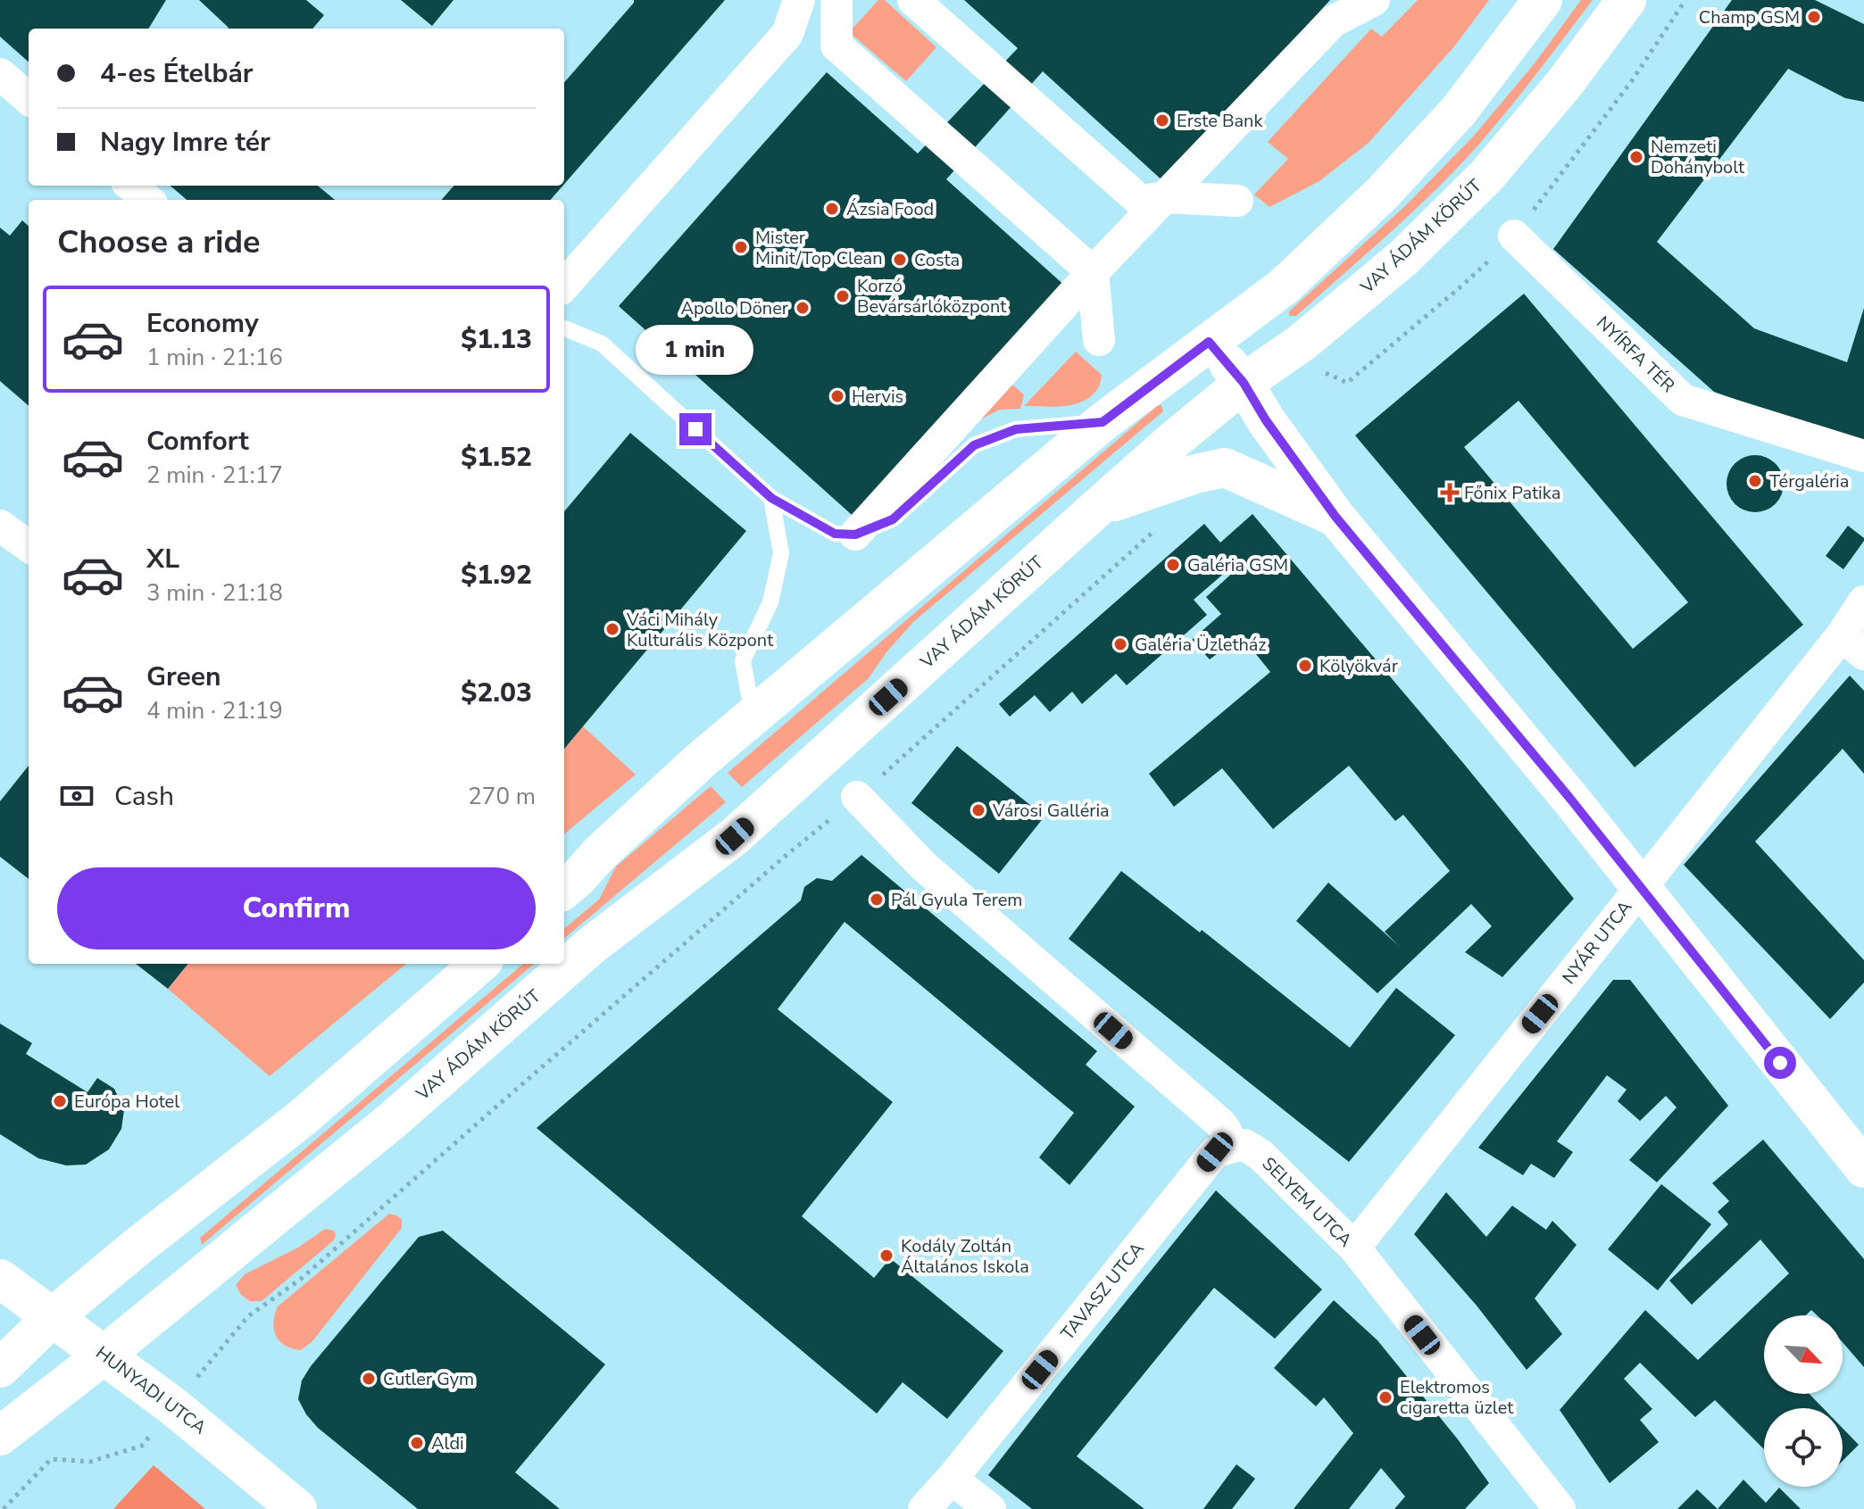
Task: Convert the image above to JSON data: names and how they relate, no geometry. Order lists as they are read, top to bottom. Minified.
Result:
{"streets":{"street":["VAY ÁDÁM KÖRÚT","NYÍRFA TÉR","NYÁR UTCA","SELYEM UTCA","TAVASZ UTCA","HUNYADI UTCA"]},"crossings":[["VAY ÁDÁM KÖRÚT","HUNYADI UTCA"],["NYÁR UTCA","SELYEM UTCA"],["SELYEM UTCA","TAVASZ UTCA"]],"places":{"other":["Champ GSM","Erste Bank","Nemzeti Dohánybolt","Ázsia Food","Mister Minit/Top Clean","Costa","Korzó Bevársárlóközpont","Apollo Döner","Hervis","Térgaléria","Galéria GSM","Váci Mihály Kulturális Központ","Galéria Üzletház","Kölyökvár","Városi Galléria","Pál Gyula Terem","Európa Hotel","Kodály Zoltán Általános Iskola","Cutler Gym","Elektromos cigaretta üzlet","Aldi"],"health":["Főnix Patika"]},"north":"bottom right","page":{"banner":["4-es Ételbár","Nagy Imre tér"],"heading":"Choose a ride","list":[{"name":"Economy","note":"1 min · 21:16","value":"$1.13"},{"name":"Comfort","note":"2 min · 21:17","value":"$1.52"},{"name":"XL","note":"3 min · 21:18","value":"$1.92"},{"name":"Green","note":"4 min · 21:19","value":"$2.03"}],"bubble":"1 min","pay":["Cash","270 m"],"buttons":"Confirm"}}
